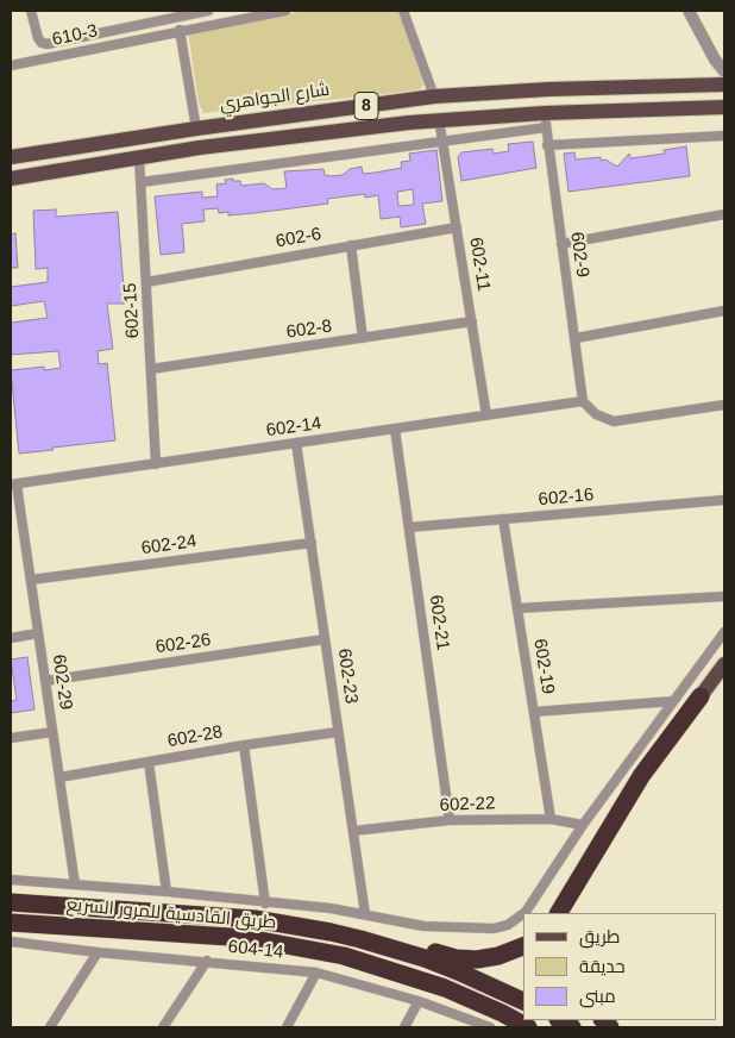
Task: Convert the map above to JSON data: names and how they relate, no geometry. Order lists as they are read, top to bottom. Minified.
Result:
{"streets":{"highway":["طريق القادسية للمرور السريع"],"main road":["شارع الجواهري","8"],"street":["610-3","602-6","602-9","602-11","602-15","602-8","602-14","602-16","602-24","602-21","602-26","602-19","602-23","602-29","602-28","602-22","604-14"]},"crossings":[["8","602-9"],["8","602-11"],["8","602-15"],["602-6","602-11"],["602-6","602-15"],["602-9","602-14"],["602-11","602-8"],["602-11","602-14"],["602-15","602-8"],["602-15","602-14"],["602-14","602-21"],["602-14","602-23"],["602-14","602-29"],["602-16","602-21"],["602-16","602-19"],["602-24","602-23"],["602-24","602-29"],["602-21","602-22"],["602-26","602-23"],["602-26","602-29"],["602-19","602-22"],["602-23","602-28"],["602-23","602-22"],["602-29","602-28"]],"legend":["طريق","حديقة","مبنى"]}
